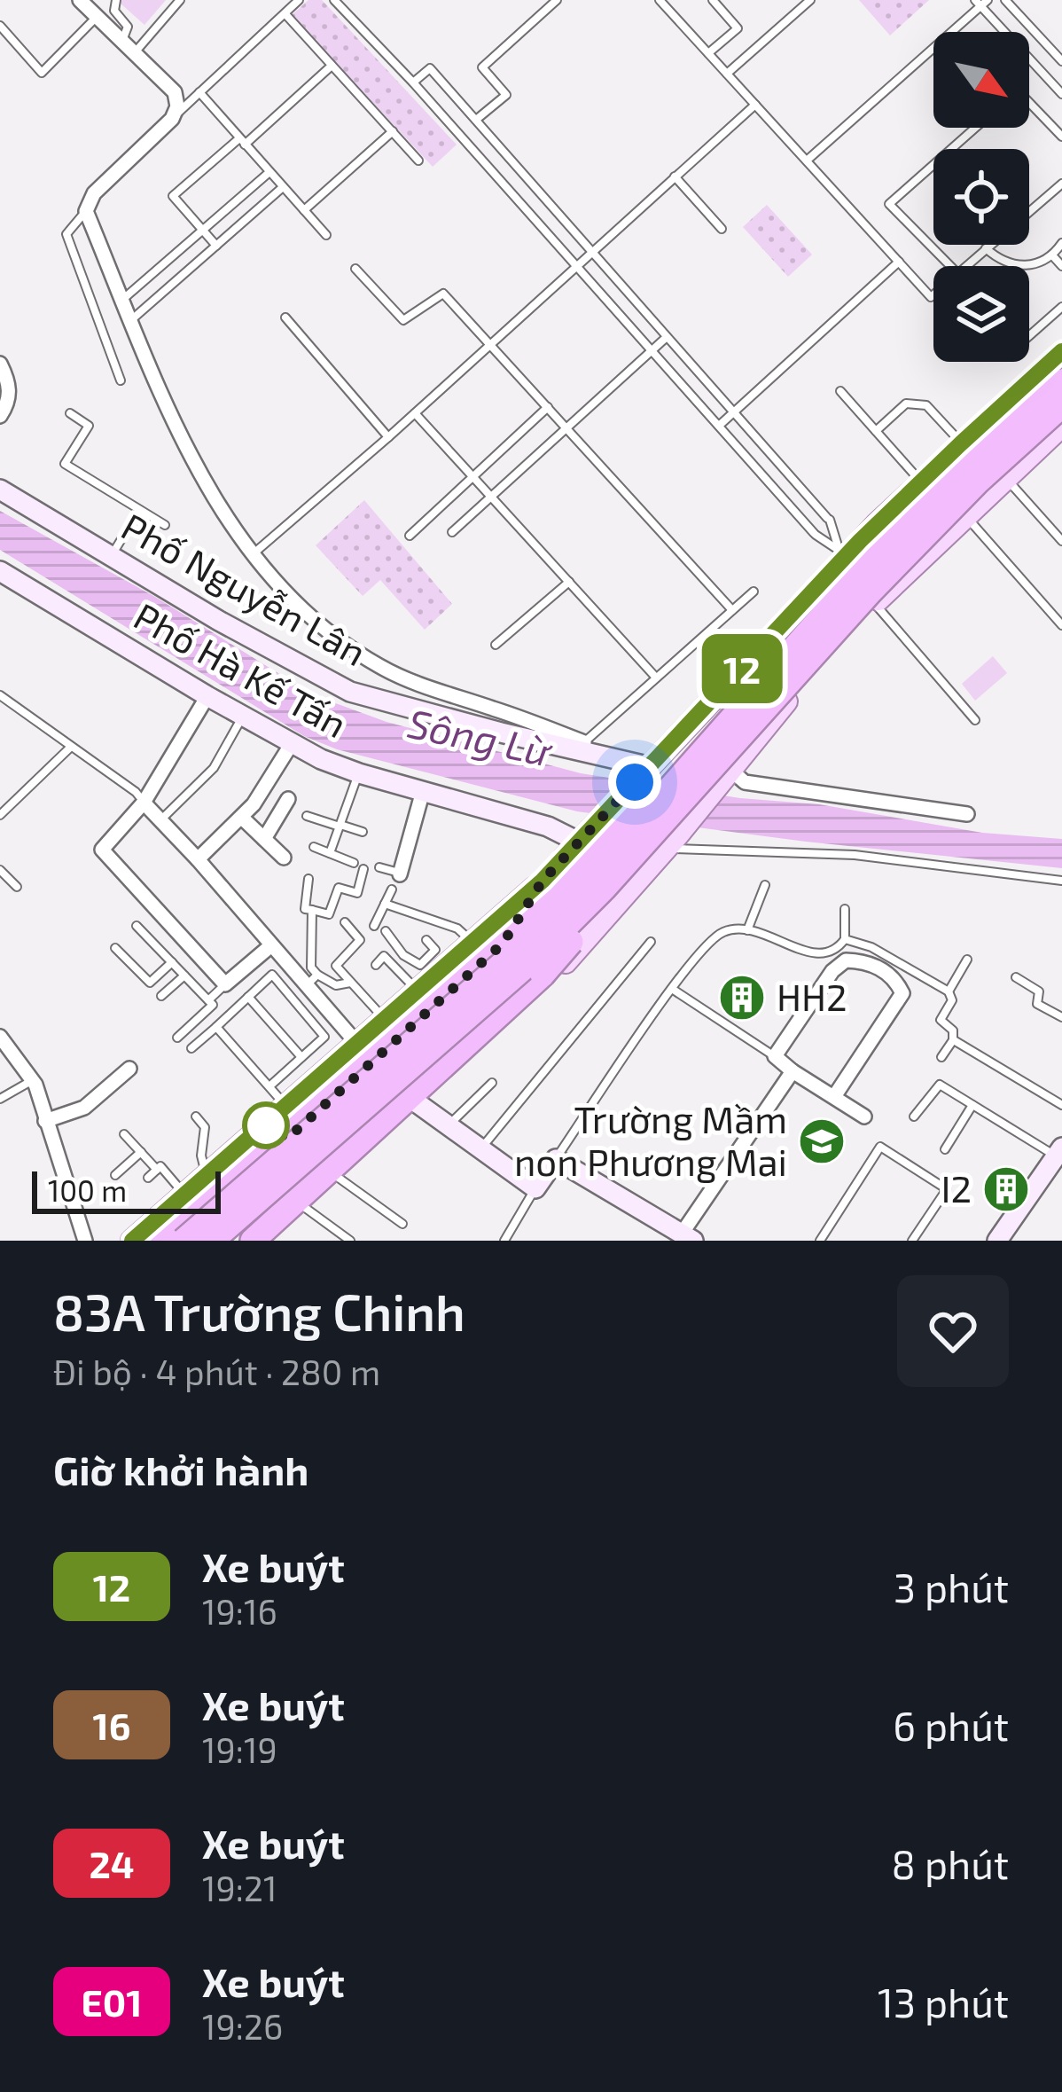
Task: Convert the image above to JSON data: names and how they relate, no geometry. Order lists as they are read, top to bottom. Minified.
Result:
{"streets":{"street":["Phố Nguyễn Lân","Phố Hà Kế Tấn"]},"water":["Sông Lừ"],"places":{"building":["HH2","I2"],"school or university":["Trường Mầm non Phương Mai"]},"lines":["bus line 12"],"scale_bar":"100 m","north":"bottom right","page":{"on_map":"12","scale":"100 m","heading":[["83A Trường Chinh","Đi bộ · 4 phút · 280 m"],"Giờ khởi hành"],"list":[{"mark":"12","name":"Xe buýt","note":"19:16","value":"3 phút"},{"mark":"16","name":"Xe buýt","note":"19:19","value":"6 phút"},{"mark":"24","name":"Xe buýt","note":"19:21","value":"8 phút"},{"mark":"E01","name":"Xe buýt","note":"19:26","value":"13 phút"}]}}
